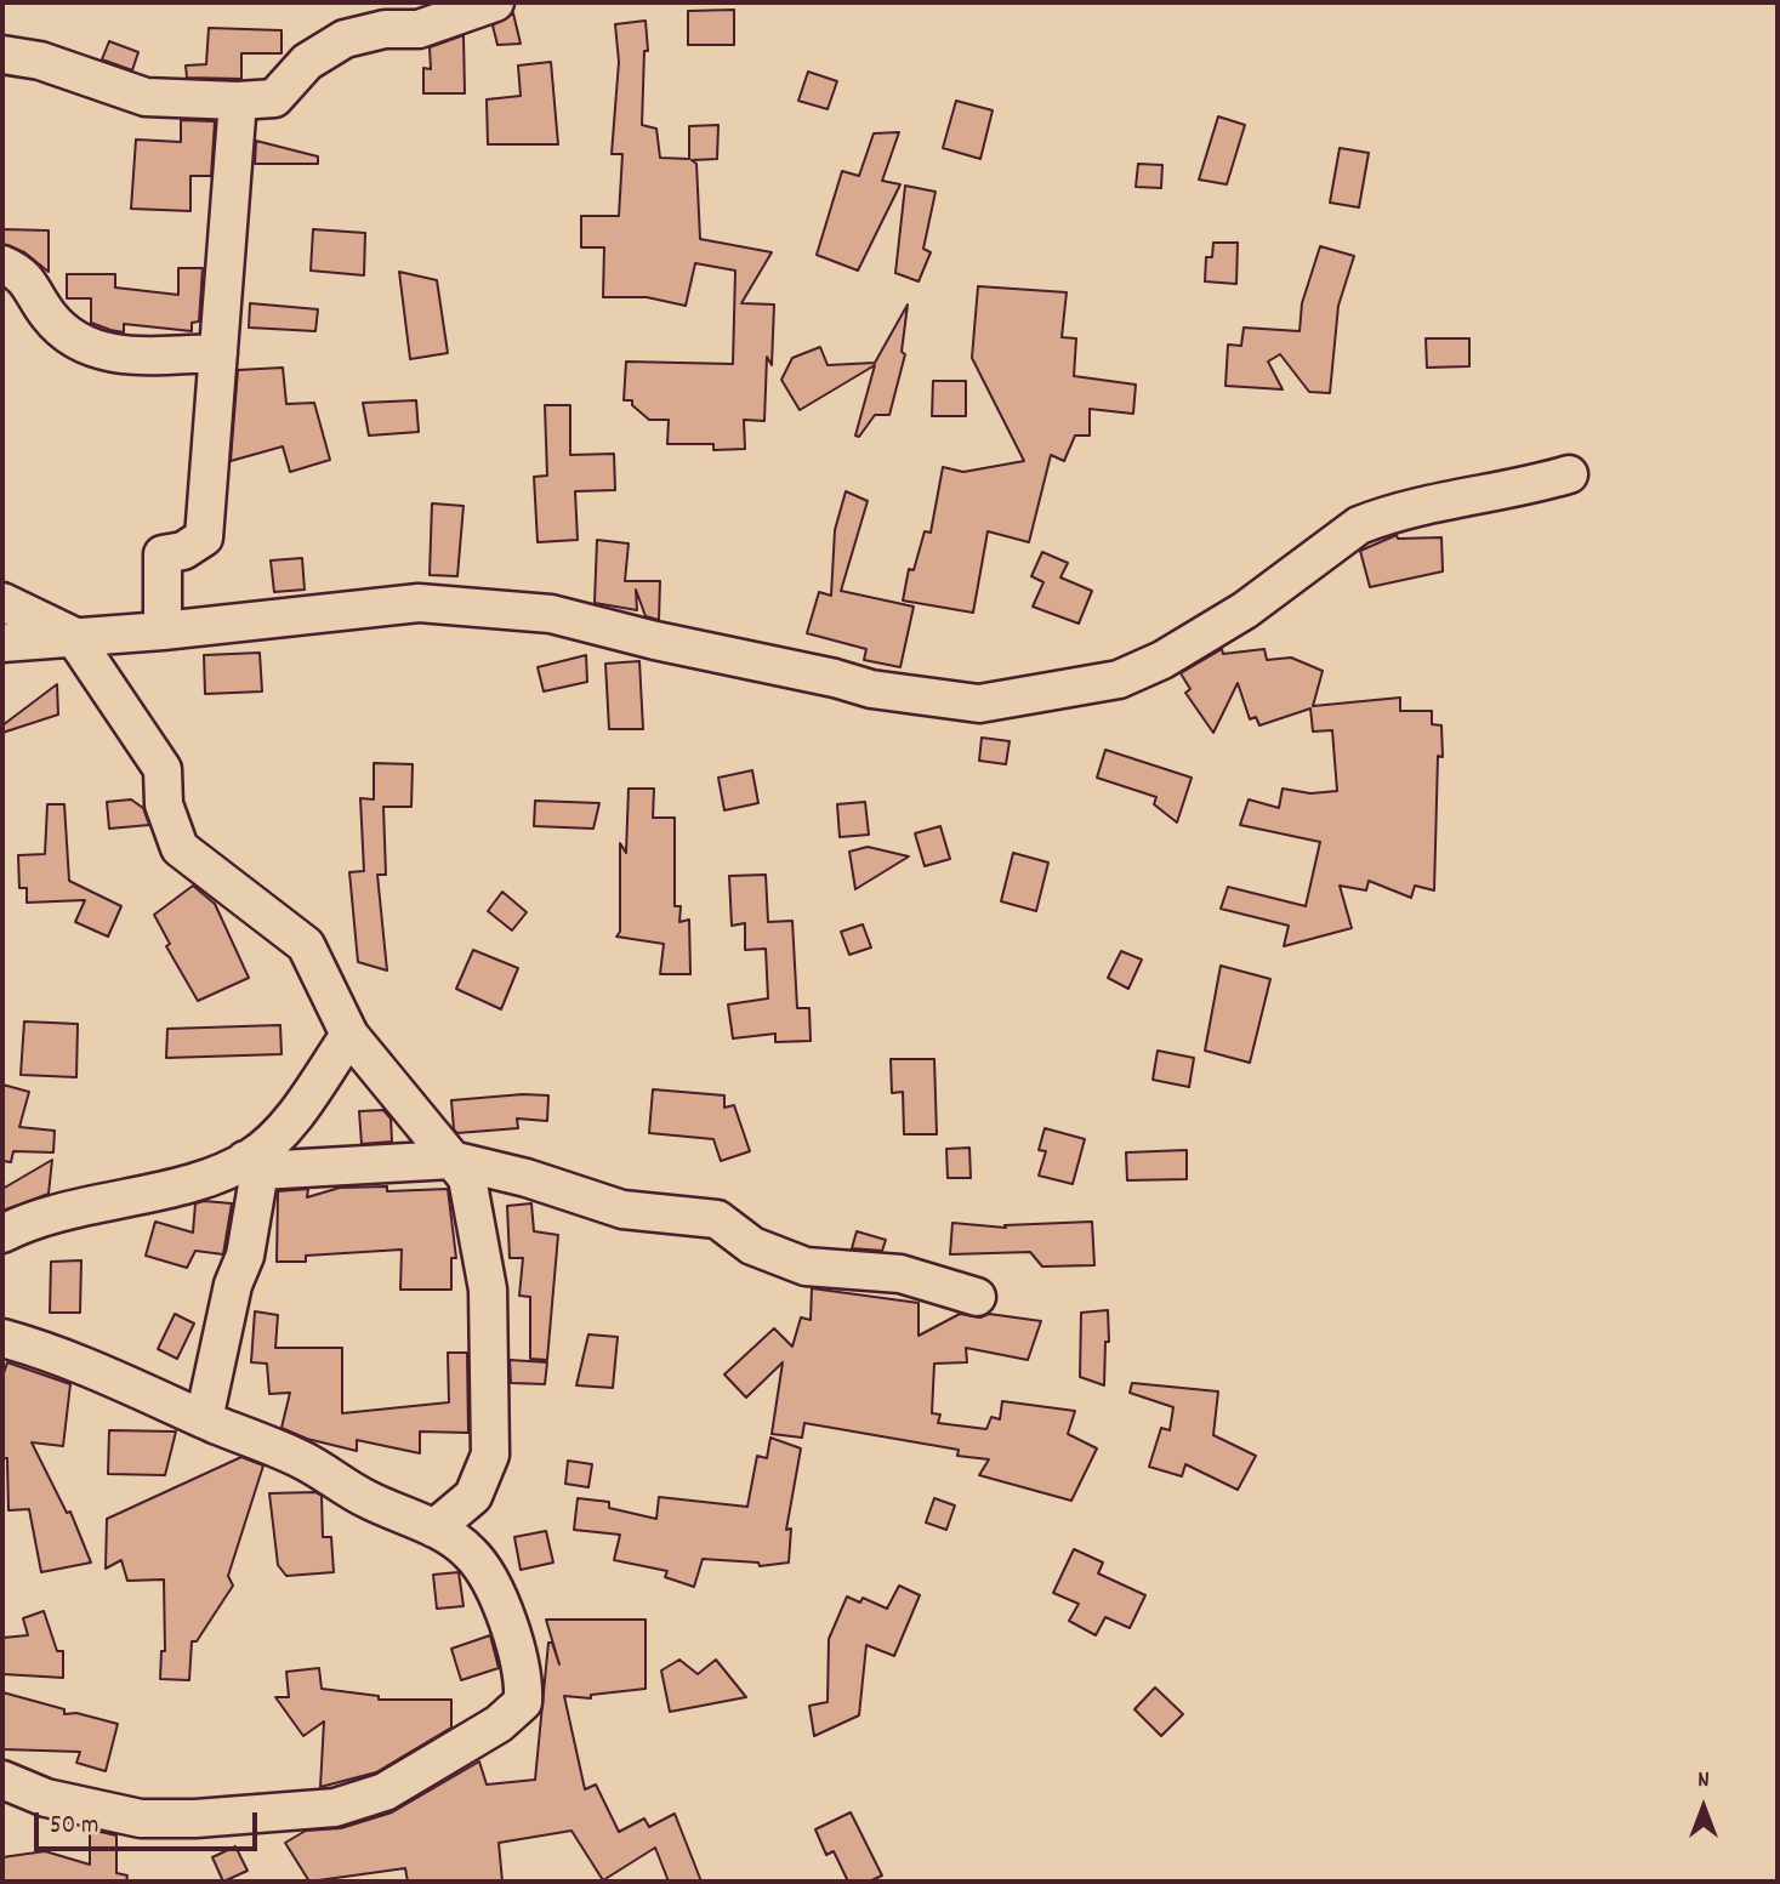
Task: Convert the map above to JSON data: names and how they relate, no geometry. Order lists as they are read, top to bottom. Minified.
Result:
{"scale_bar":"50 m","north":"top"}
